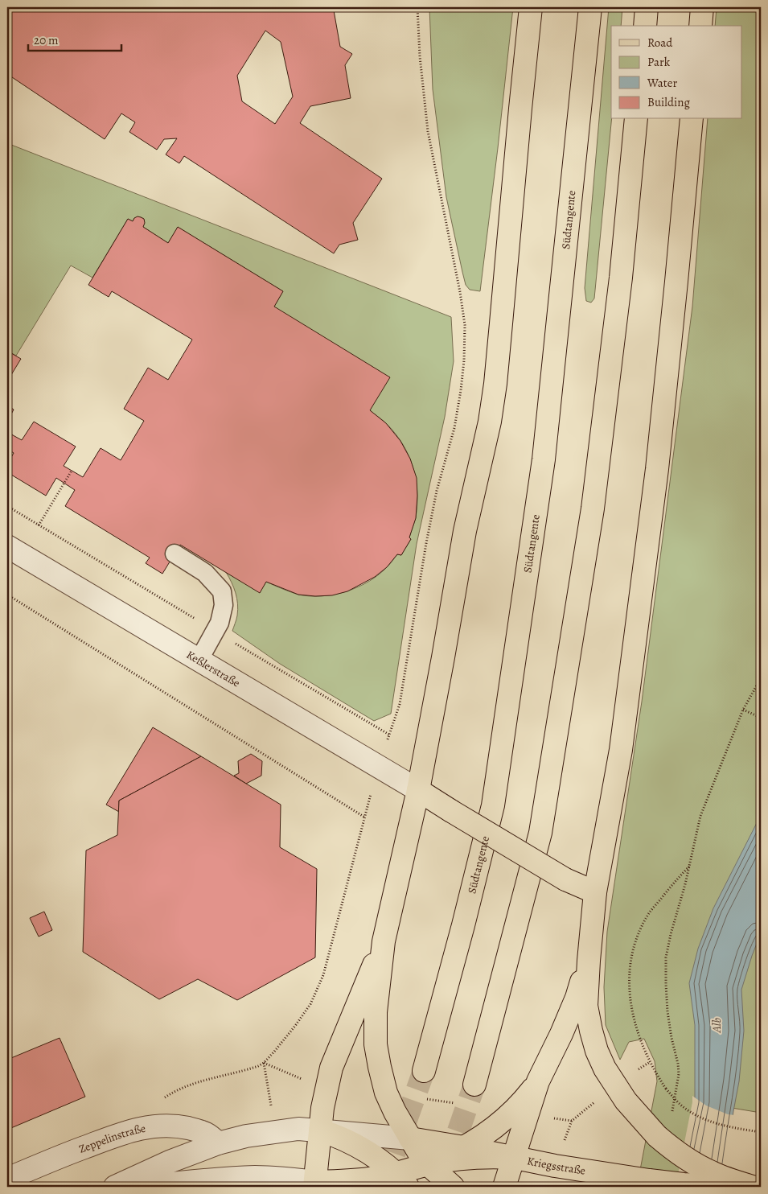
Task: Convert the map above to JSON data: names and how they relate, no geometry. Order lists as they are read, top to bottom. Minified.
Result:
{"streets":{"main road":["Südtangente","Kriegsstraße"],"street":["Keßlerstraße","Zeppelinstraße"]},"water":["Alb"],"legend":["Road","Park","Water","Building"],"scale_bar":"20 m"}
